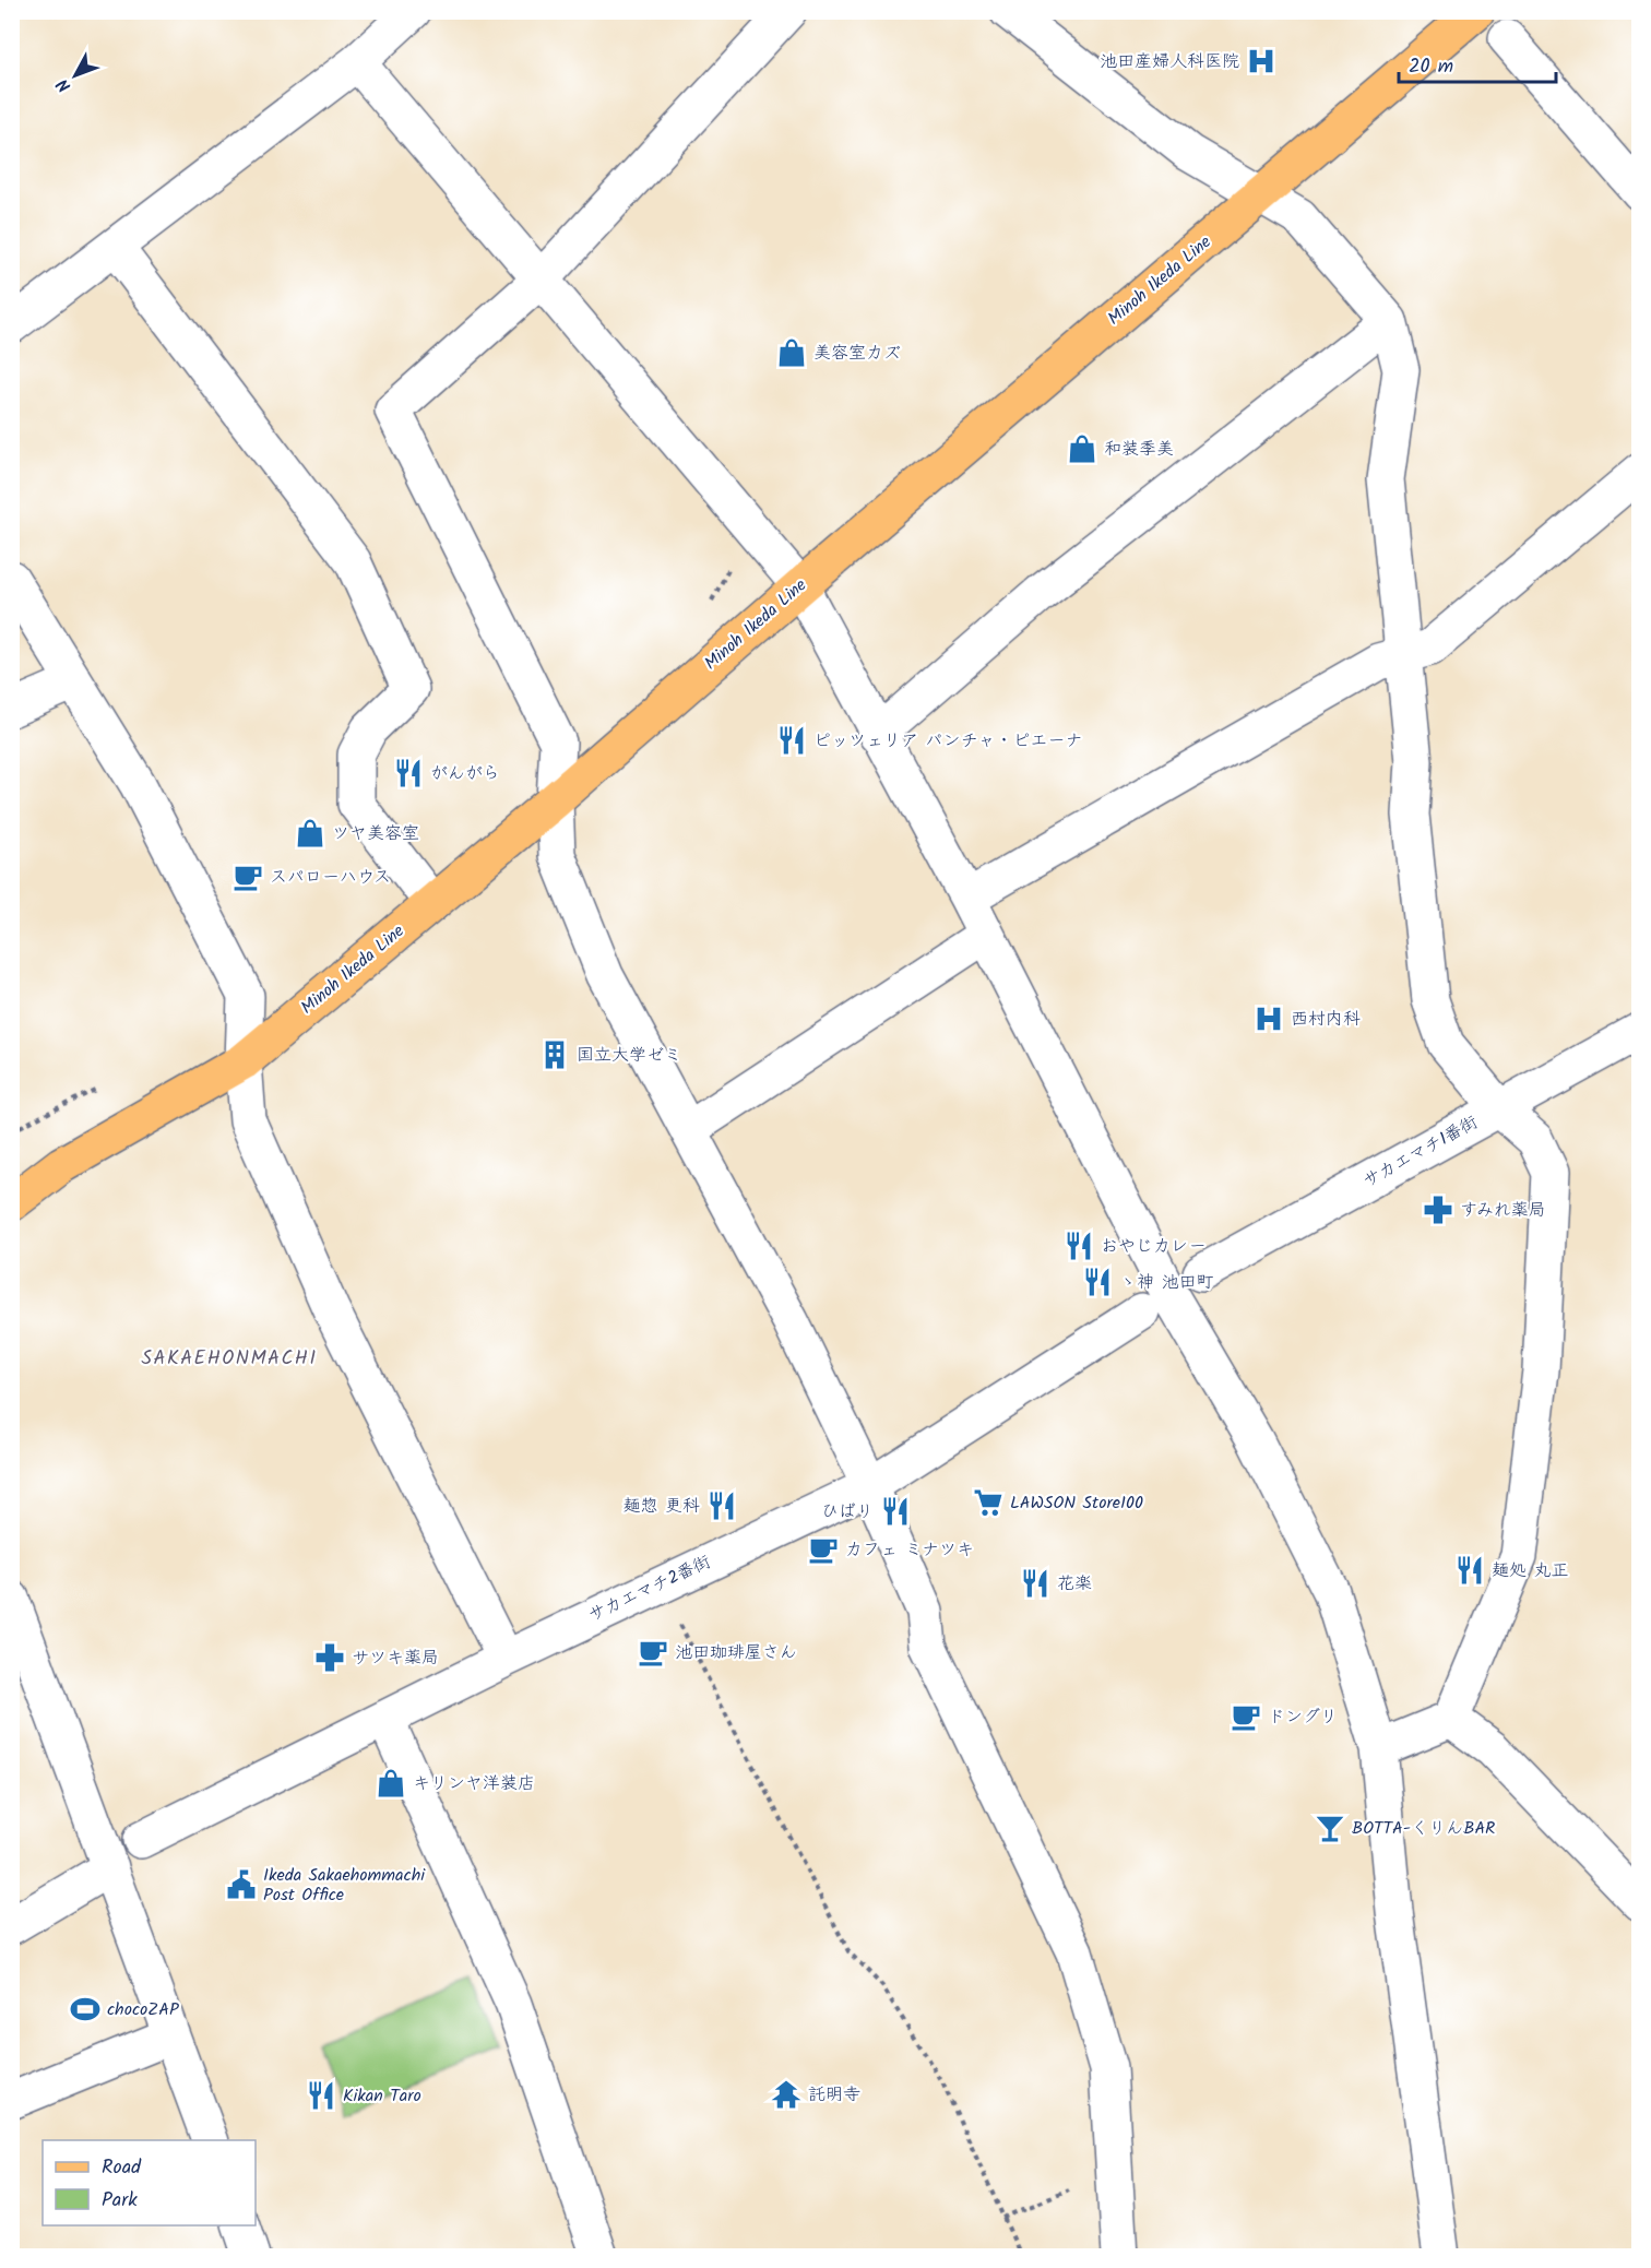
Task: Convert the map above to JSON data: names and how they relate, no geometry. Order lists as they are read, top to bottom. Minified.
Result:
{"streets":{"main road":["Minoh Ikeda Line"],"street":["サカエマチ1番街","サカエマチ2番街"]},"districts":["SAKAEHONMACHI"],"places":{"hospital":["池田産婦人科医院","西村内科"],"shop":["美容室カズ","和装季美","ツヤ美容室","キリンヤ洋装店"],"restaurant":["ピッツェリア パンチャ・ピエーナ","がんがら","おやじカレー","ゝ神 池田町","麺惣 更科","ひばり","麺処 丸正","花楽","Kikan Taro"],"cafe":["スパローハウス","カフェ ミナツキ","池田珈琲屋さん","ドングリ"],"building":["国立大学ゼミ"],"pharmacy":["すみれ薬局","サツキ薬局"],"supermarket":["LAWSON Store100"],"bar":["BOTTA-くりんBAR"],"public building":["Ikeda Sakaehommachi Post Office"],"sports":["chocoZAP"],"temple":["託明寺"]},"legend":["Road","Park"],"scale_bar":"20 m","north":"bottom left"}
